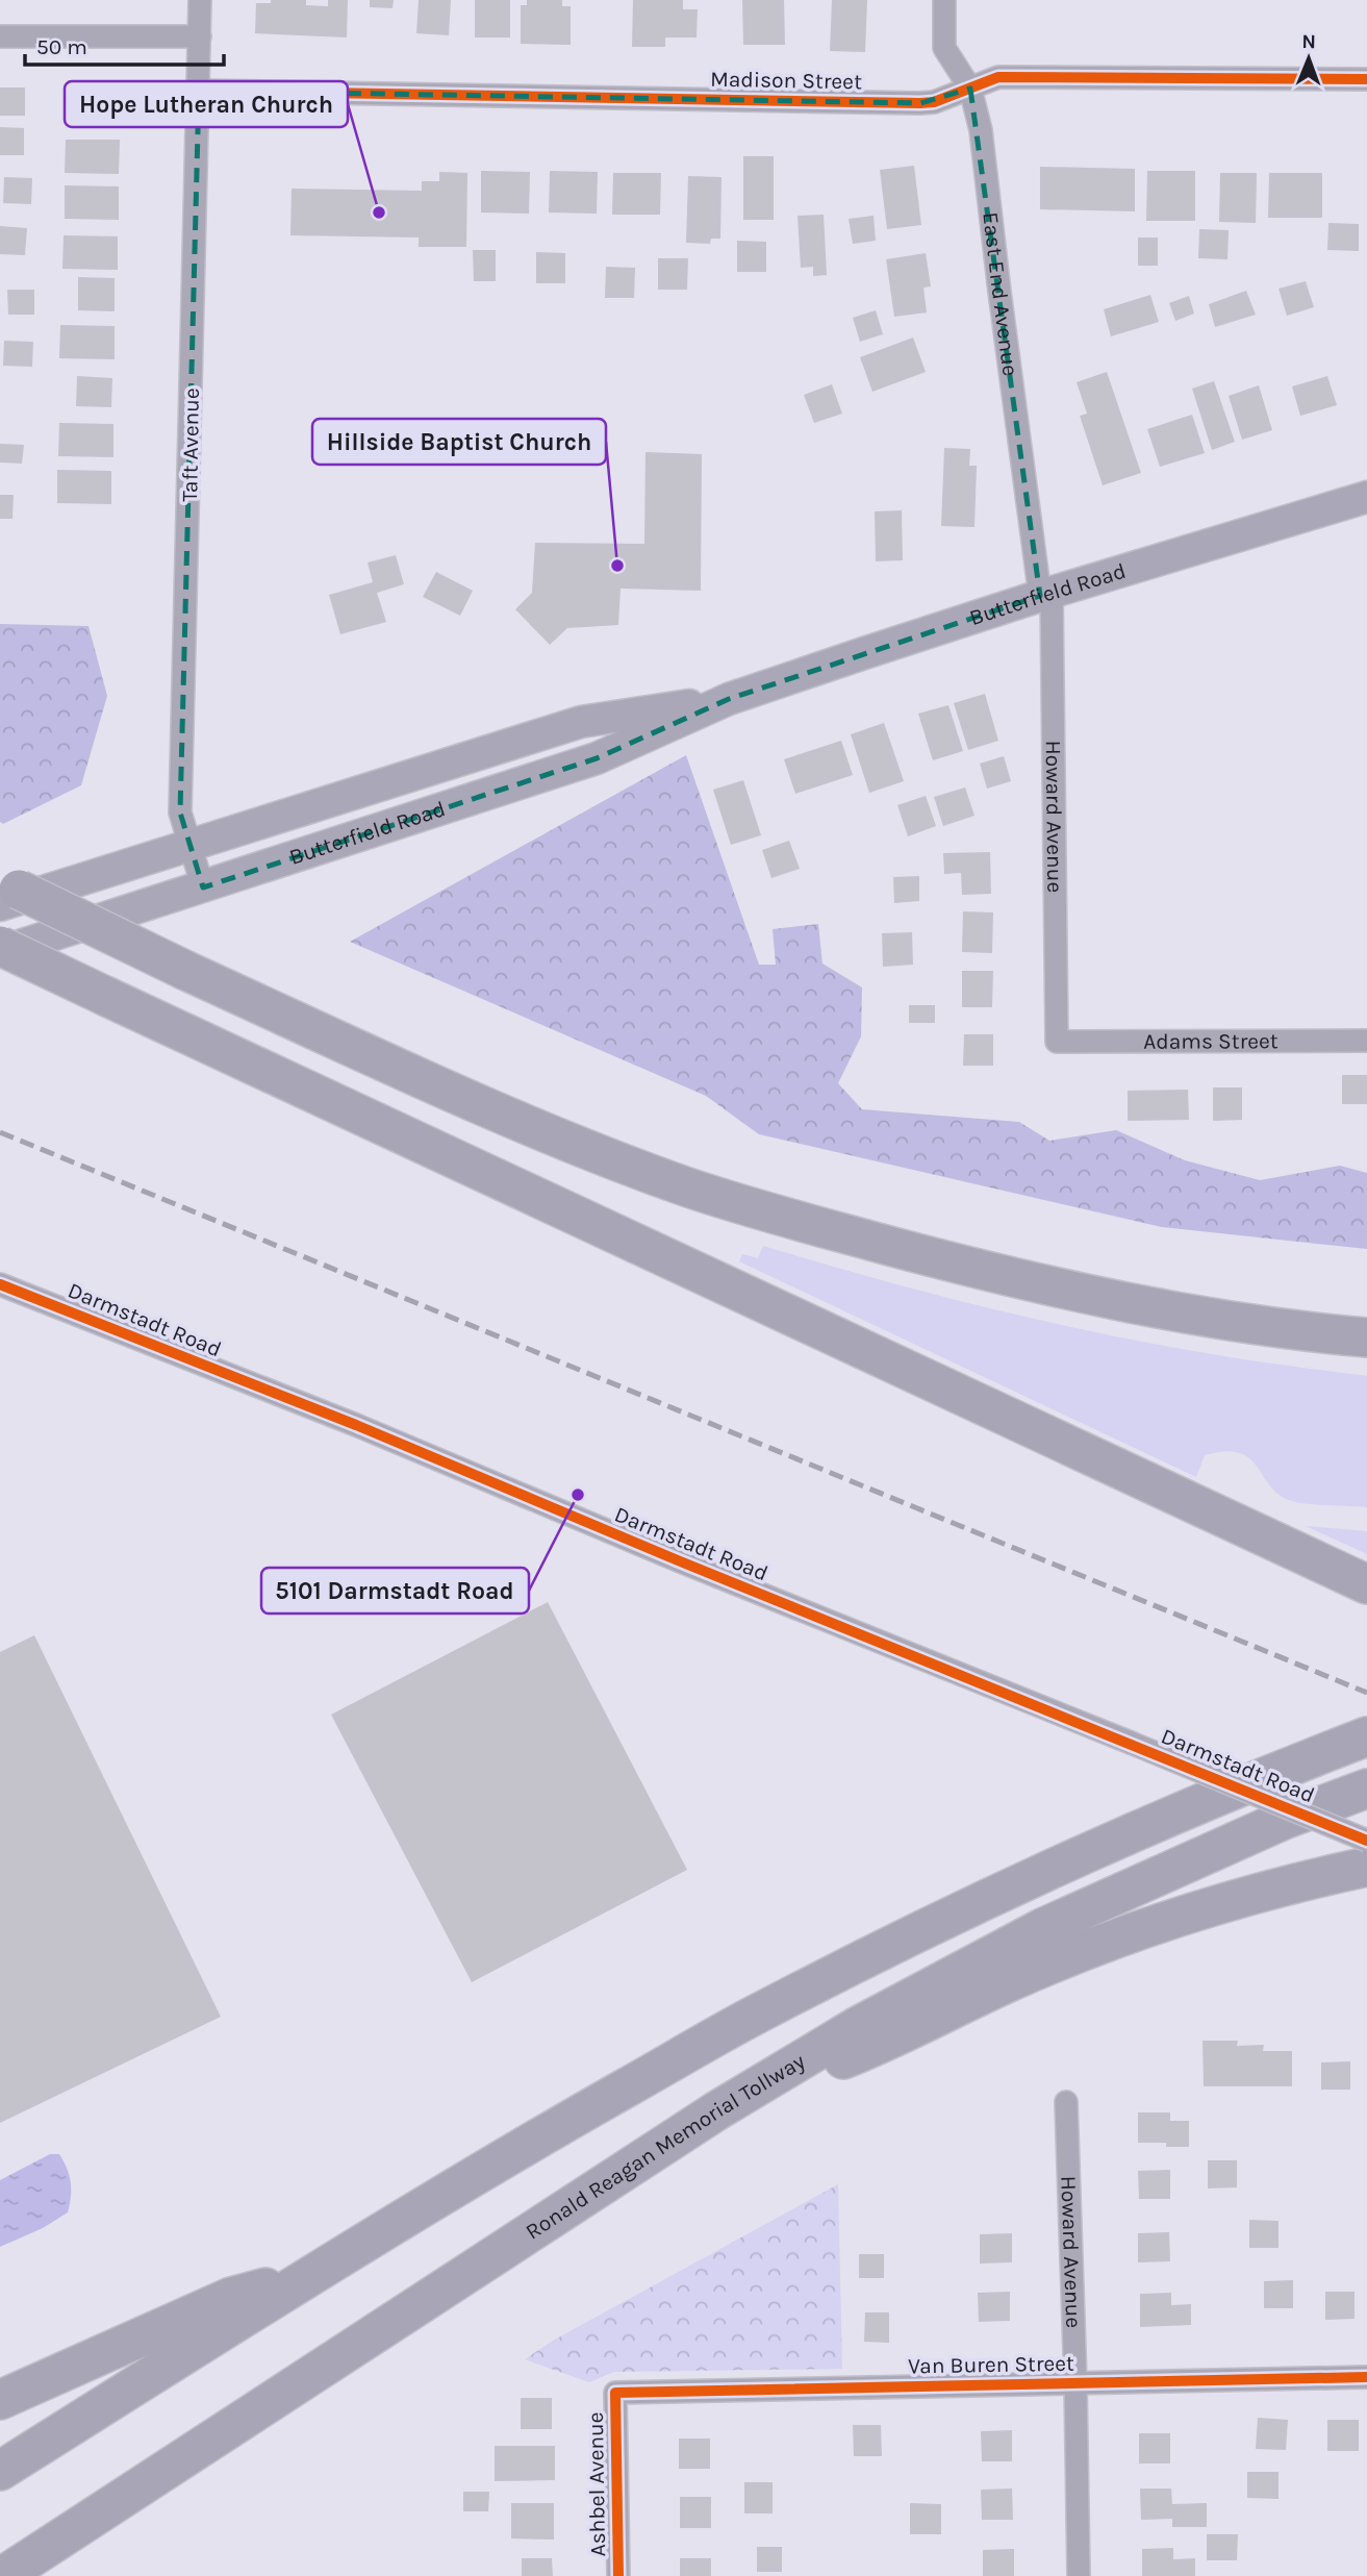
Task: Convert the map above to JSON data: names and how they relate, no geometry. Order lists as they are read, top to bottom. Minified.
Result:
{"streets":{"highway":["Ronald Reagan Memorial Tollway"],"main road":["Butterfield Road"],"street":["Madison Street","East End Avenue","Taft Avenue","Howard Avenue","Adams Street","Darmstadt Road","Van Buren Street","Ashbel Avenue"]},"crossings":[["Madison Street","East End Avenue"],["Madison Street","Taft Avenue"],["East End Avenue","Butterfield Road"],["East End Avenue","Howard Avenue"],["Taft Avenue","Butterfield Road"],["Butterfield Road","Howard Avenue"],["Howard Avenue","Adams Street"],["Howard Avenue","Van Buren Street"],["Van Buren Street","Ashbel Avenue"]],"places":["Hope Lutheran Church","Hillside Baptist Church","5101 Darmstadt Road"],"scale_bar":"50 m","north":"top"}
